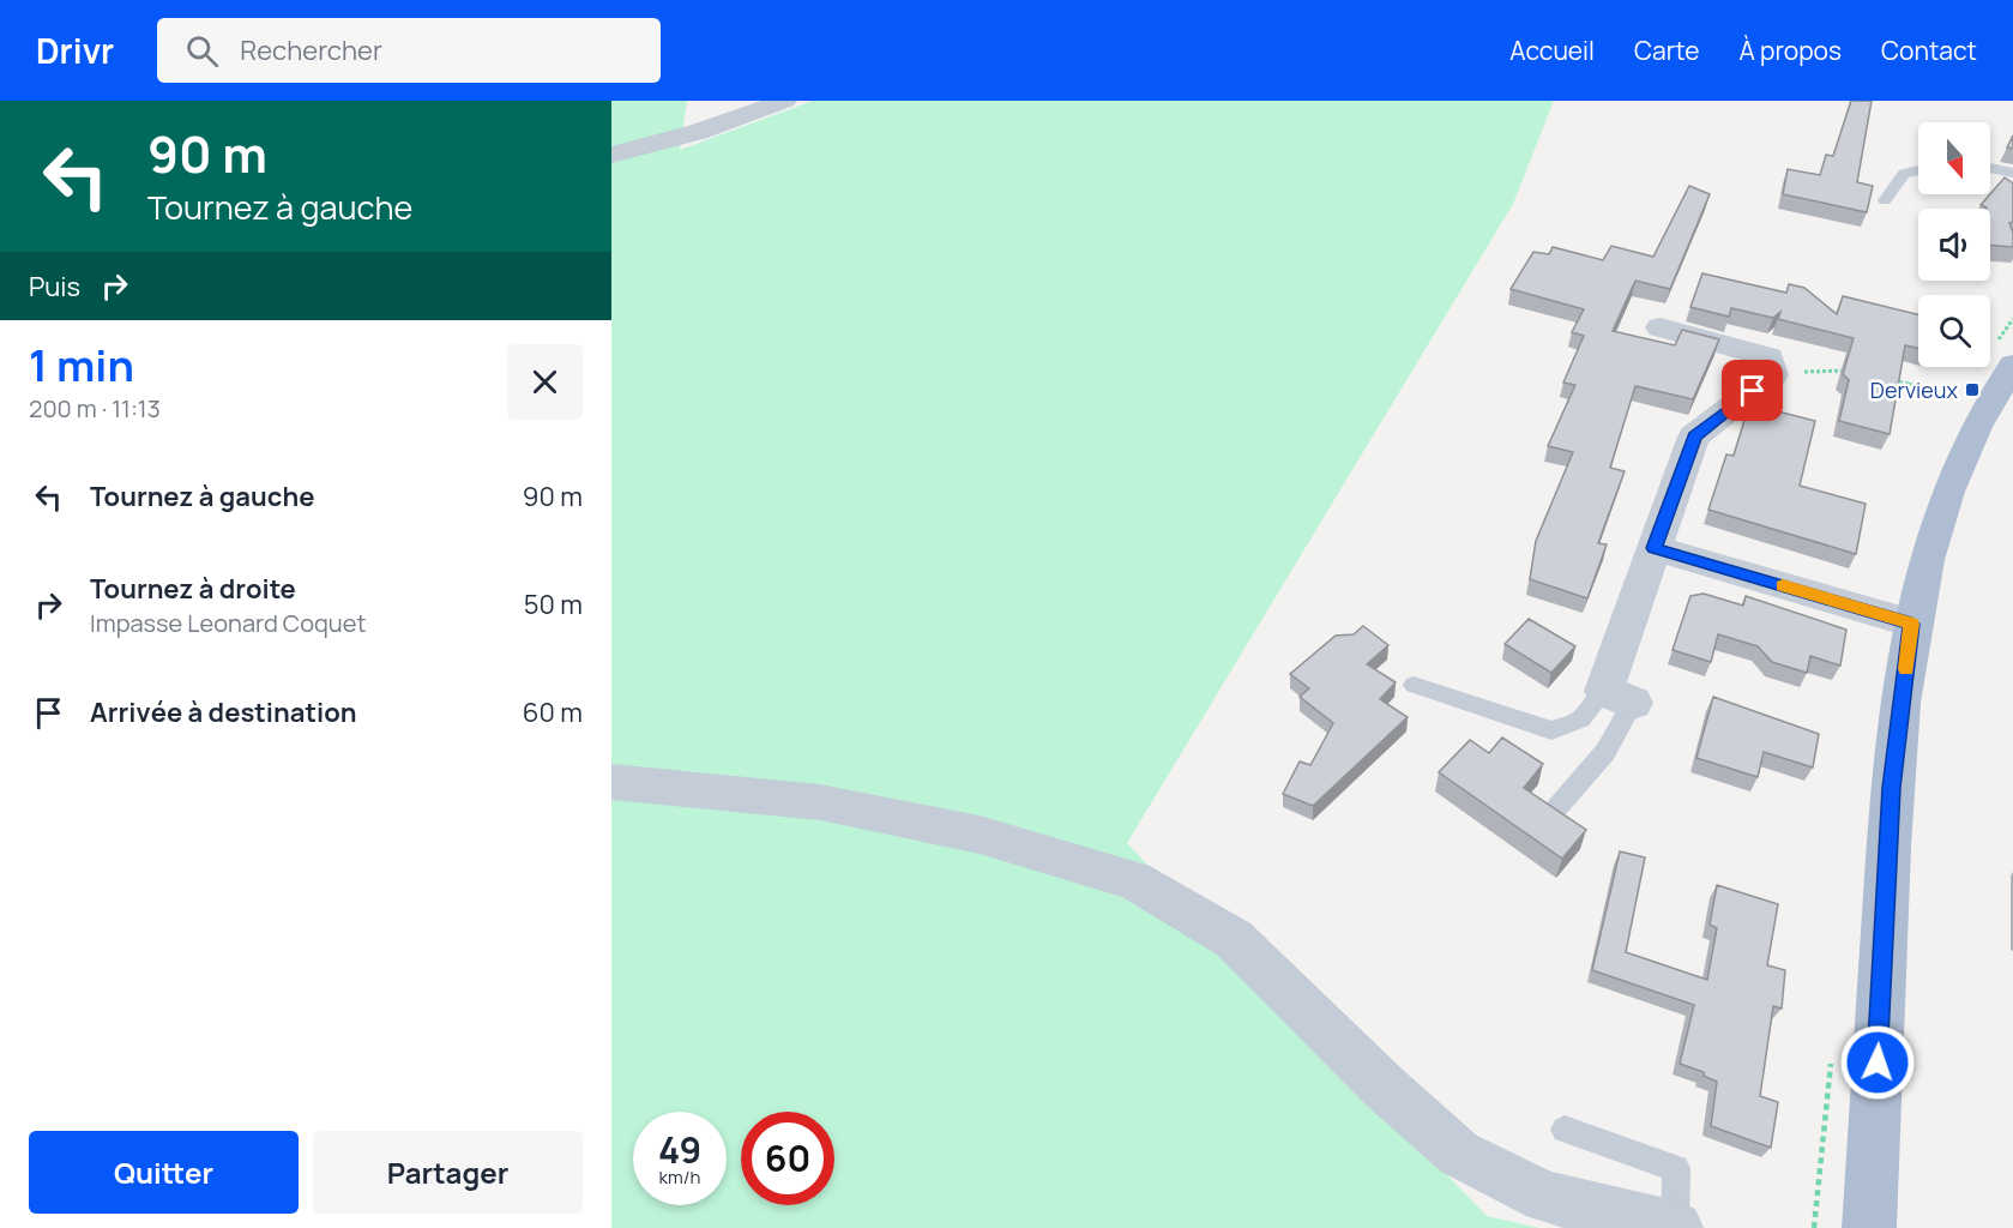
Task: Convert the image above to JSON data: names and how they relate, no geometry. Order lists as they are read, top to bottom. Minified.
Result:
{"places":{"transit":["Dervieux"]},"north":"bottom","page":{"header":"Drivr","search":"Rechercher","nav":["Accueil","Carte","À propos","Contact"],"turn":["90 m","Tournez à gauche"],"then":"Puis","heading":["1 min","200 m · 11:13"],"list":[{"name":"Tournez à gauche","value":"90 m"},{"name":"Tournez à droite","note":"Impasse Leonard Coquet","value":"50 m"},{"name":"Arrivée à destination","value":"60 m"}],"speed":"49 km/h","limit":"60","buttons":["Quitter","Partager"]}}
